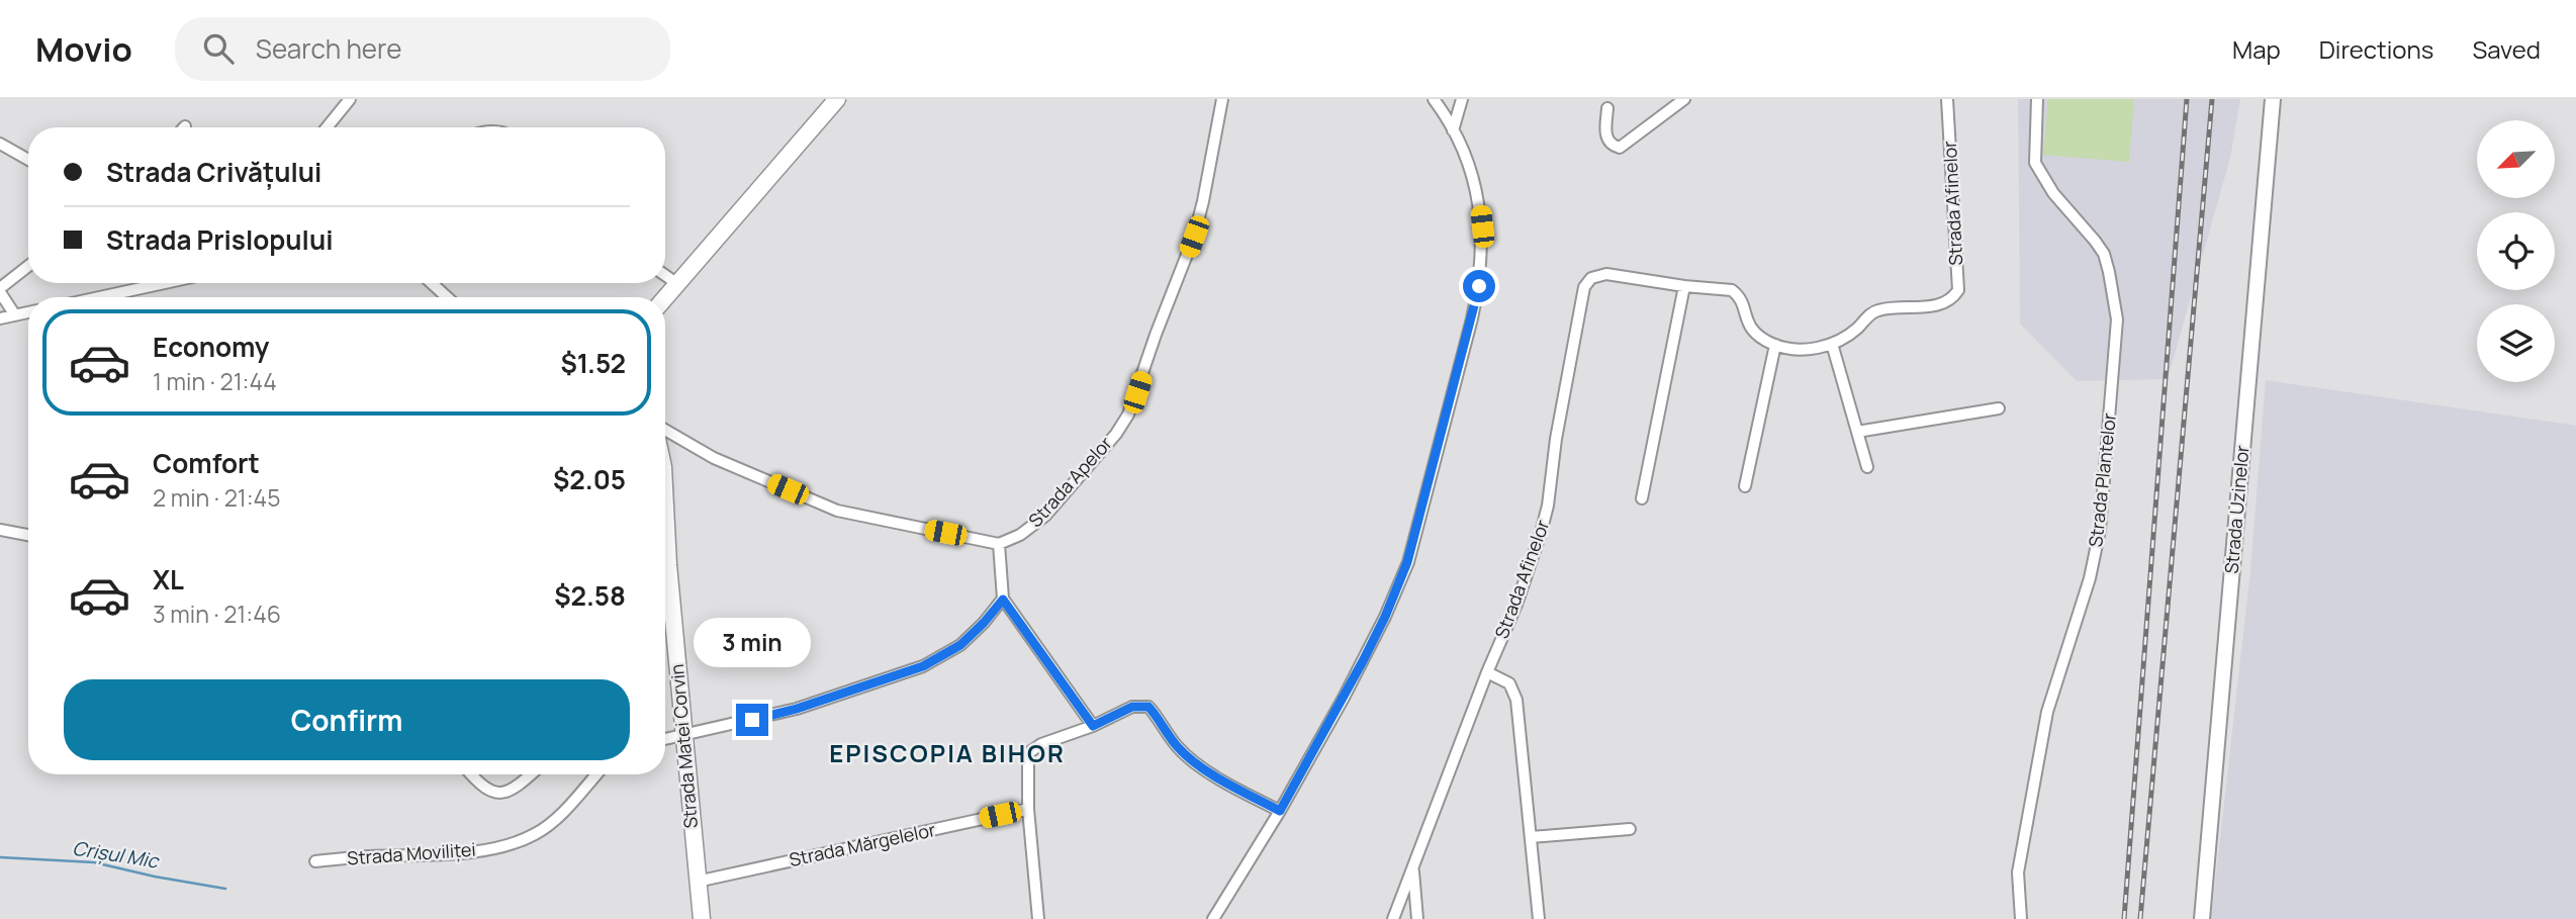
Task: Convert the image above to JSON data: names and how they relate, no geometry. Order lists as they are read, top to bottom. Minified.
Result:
{"streets":{"main road":["Strada Matei Corvin"],"street":["Strada Afinelor","Strada Plantelor","Strada Apelor","Strada Uzinelor","Strada Mărgelelor","Strada Moviliței"]},"crossings":[["Strada Matei Corvin","Strada Mărgelelor"]],"districts":["EPISCOPIA BIHOR"],"water":["Crișul Mic"],"north":"bottom left","page":{"header":"Movio","search":"Search here","nav":["Map","Directions","Saved"],"banner":["Strada Crivățului","Strada Prislopului"],"list":[{"name":"Economy","note":"1 min · 21:44","value":"$1.52"},{"name":"Comfort","note":"2 min · 21:45","value":"$2.05"},{"name":"XL","note":"3 min · 21:46","value":"$2.58"}],"bubble":"3 min","buttons":"Confirm"}}
